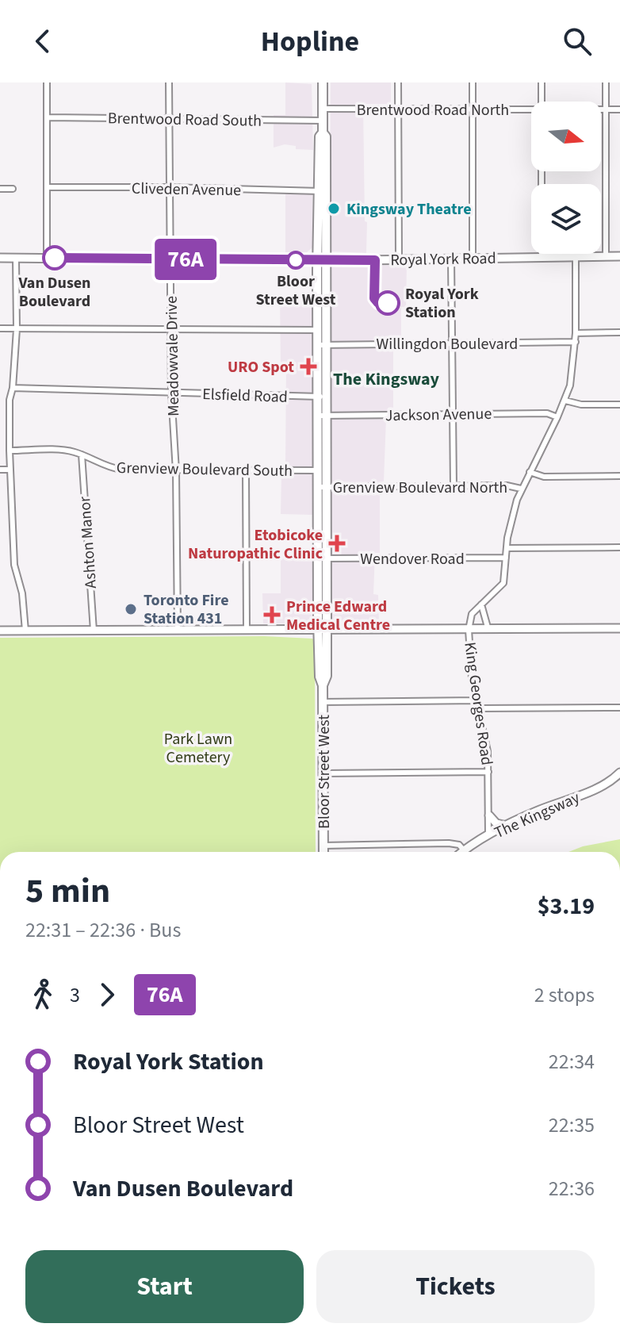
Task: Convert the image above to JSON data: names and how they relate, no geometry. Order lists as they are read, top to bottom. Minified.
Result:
{"streets":{"main road":["Bloor Street West"],"street":["Brentwood Road North","Brentwood Road South","Cliveden Avenue","Royal York Road","Willingdon Boulevard","Meadowvale Drive","Elsfield Road","Jackson Avenue","Grenview Boulevard South","Grenview Boulevard North","Ashton Manor","Wendover Road","King Georges Road","The Kingsway"]},"crossings":[["Brentwood Road North","Bloor Street West"],["Brentwood Road South","Meadowvale Drive"],["Brentwood Road South","Bloor Street West"],["Cliveden Avenue","Meadowvale Drive"],["Cliveden Avenue","Bloor Street West"],["Royal York Road","Meadowvale Drive"],["Royal York Road","King Georges Road"],["Royal York Road","Bloor Street West"],["Willingdon Boulevard","King Georges Road"],["Willingdon Boulevard","Bloor Street West"],["Meadowvale Drive","Elsfield Road"],["Meadowvale Drive","Grenview Boulevard South"],["Elsfield Road","Bloor Street West"],["Jackson Avenue","King Georges Road"],["Jackson Avenue","Bloor Street West"],["Grenview Boulevard South","Ashton Manor"],["Grenview Boulevard South","Bloor Street West"],["Grenview Boulevard North","King Georges Road"],["Grenview Boulevard North","Bloor Street West"],["Wendover Road","King Georges Road"],["Wendover Road","Bloor Street West"],["King Georges Road","The Kingsway"]],"districts":["The Kingsway"],"parks":["Park Lawn Cemetery"],"places":{"other":["Kingsway Theatre","Van Dusen Boulevard","Bloor Street West","Royal York Station","Toronto Fire Station 431"],"health":["URO Spot","Etobicoke Naturopathic Clinic","Prince Edward Medical Centre"]},"lines":["bus line 76A"],"north":"right","page":{"header":"Hopline","on_map":"76A","heading":["5 min","22:31 – 22:36 · Bus","$3.19"],"legs":["3","76A","2 stops"],"list":[{"name":"Royal York Station","value":"22:34"},{"name":"Bloor Street West","value":"22:35"},{"name":"Van Dusen Boulevard","value":"22:36"}],"buttons":["Start","Tickets"]}}
